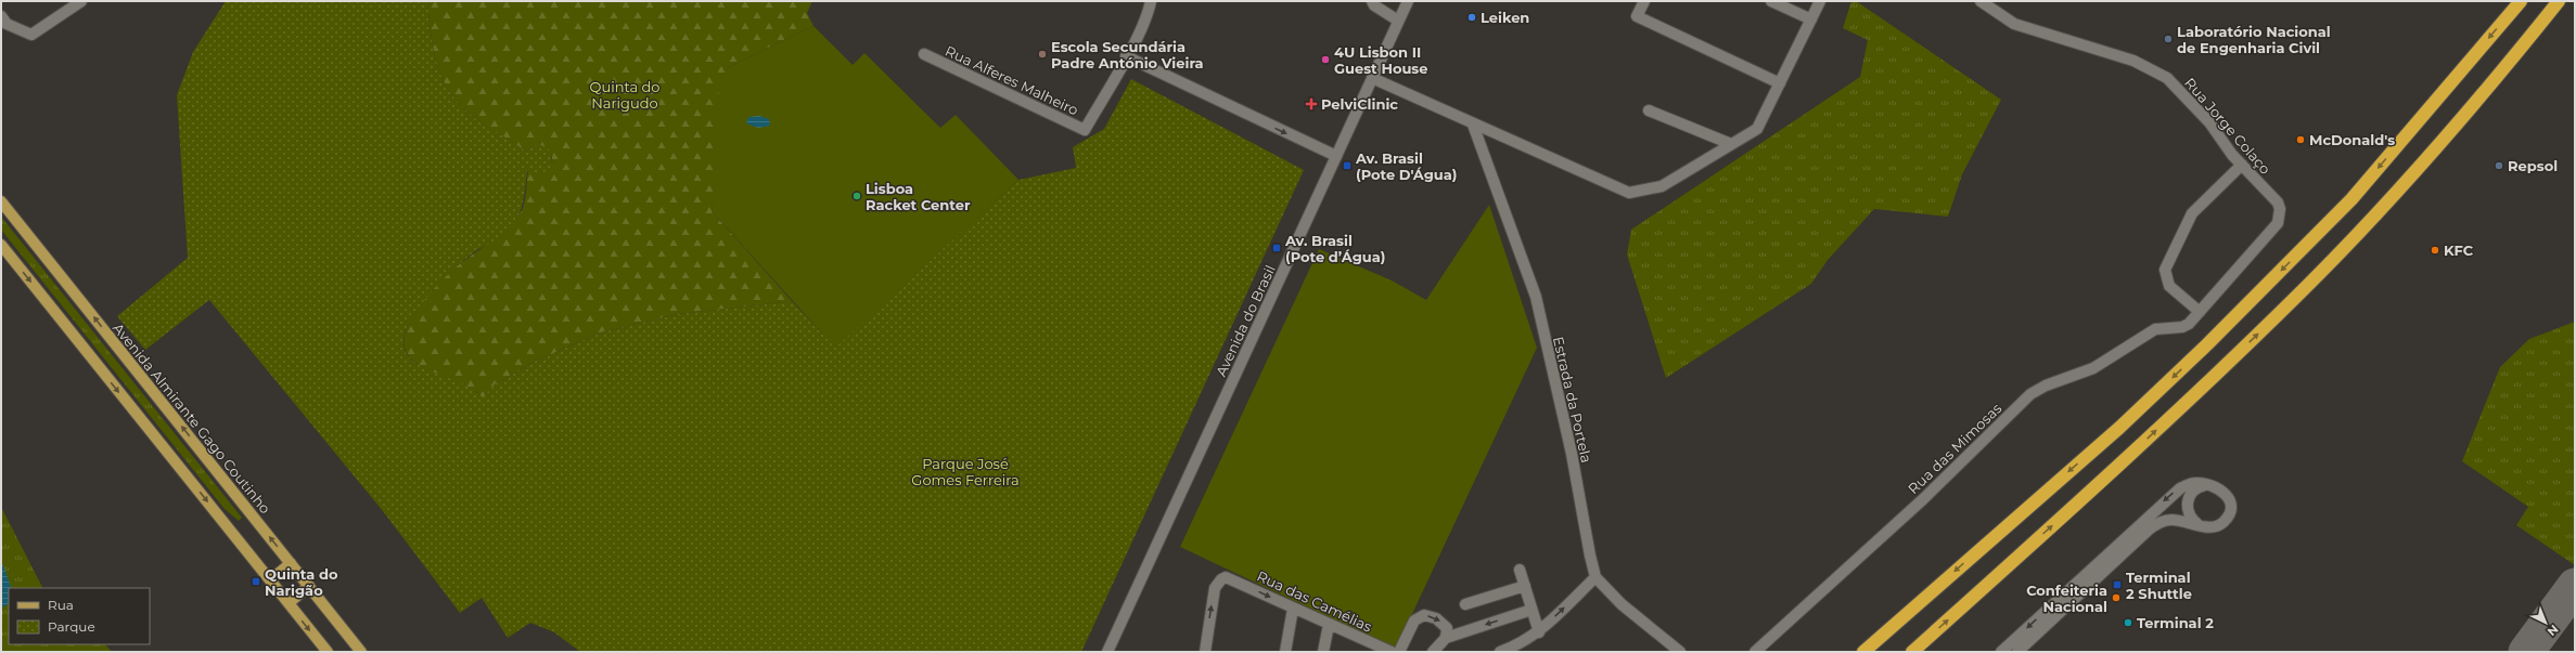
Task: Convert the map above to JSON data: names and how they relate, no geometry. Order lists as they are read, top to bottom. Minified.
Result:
{"streets":{"main road":["Avenida Almirante Gago Coutinho"],"street":["Rua Alferes Malheiro","Rua Jorge Colaço","Avenida do Brasil","Estrada da Portela","Rua das Mimosas","Rua das Camélias"]},"crossings":[["Rua Jorge Colaço","Rua das Mimosas"]],"parks":["Quinta do Narigudo","Parque José Gomes Ferreira"],"places":{"other":["Leiken","Laboratório Nacional de Engenharia Civil","Escola Secundária Padre António Vieira","4U Lisbon II Guest House","McDonald's","Repsol","Lisboa Racket Center","KFC","Confeiteria Nacional","Terminal 2"],"health":["PelviClinic"],"transit":["Av. Brasil (Pote D'Água)","Av. Brasil (Pote d’Água)","Quinta do Narigão","Terminal 2 Shuttle"]},"legend":["Rua","Parque"],"north":"bottom right"}
